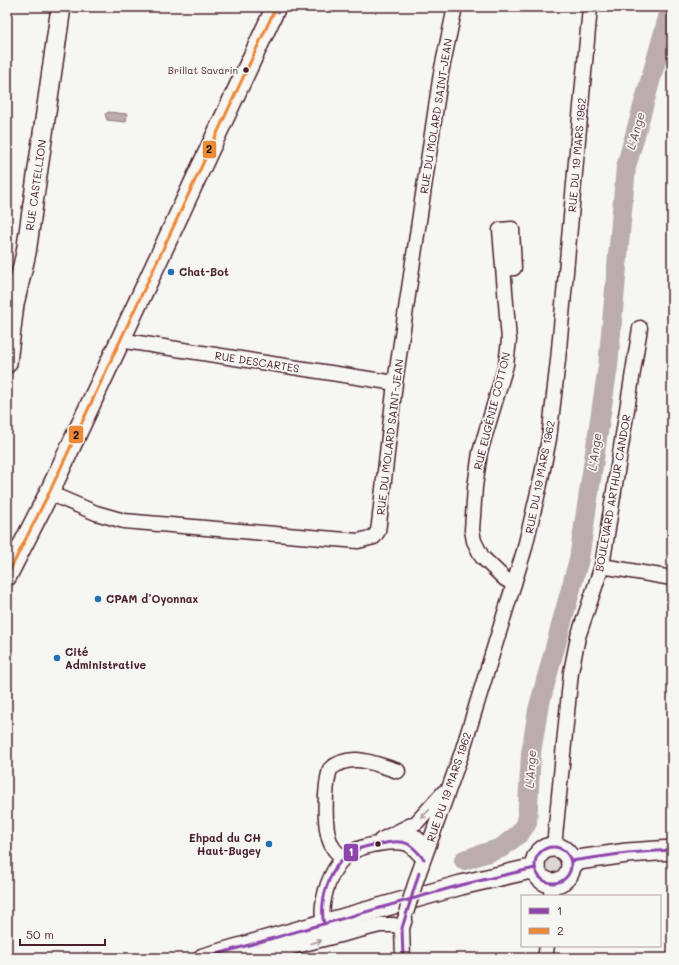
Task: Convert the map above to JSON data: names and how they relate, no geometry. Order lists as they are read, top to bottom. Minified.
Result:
{"streets":{"main road":["RUE CASTELLION"],"street":["RUE DU MOLARD SAINT-JEAN","RUE DU 19 MARS 1962","RUE DESCARTES","RUE EUGÉNIE COTTON","BOULEVARD ARTHUR CANDOR"]},"crossings":[["RUE DU MOLARD SAINT-JEAN","RUE DESCARTES"],["RUE DU 19 MARS 1962","RUE EUGÉNIE COTTON"]],"water":["L'Ange"],"places":["Brillat Savarin","Chat-Bot","CPAM d’Oyonnax","Cité Administrative","Ehpad du CH Haut-Bugey"],"lines":["transit line 2","transit line 1"],"legend":["1","2"],"scale_bar":"50 m"}
